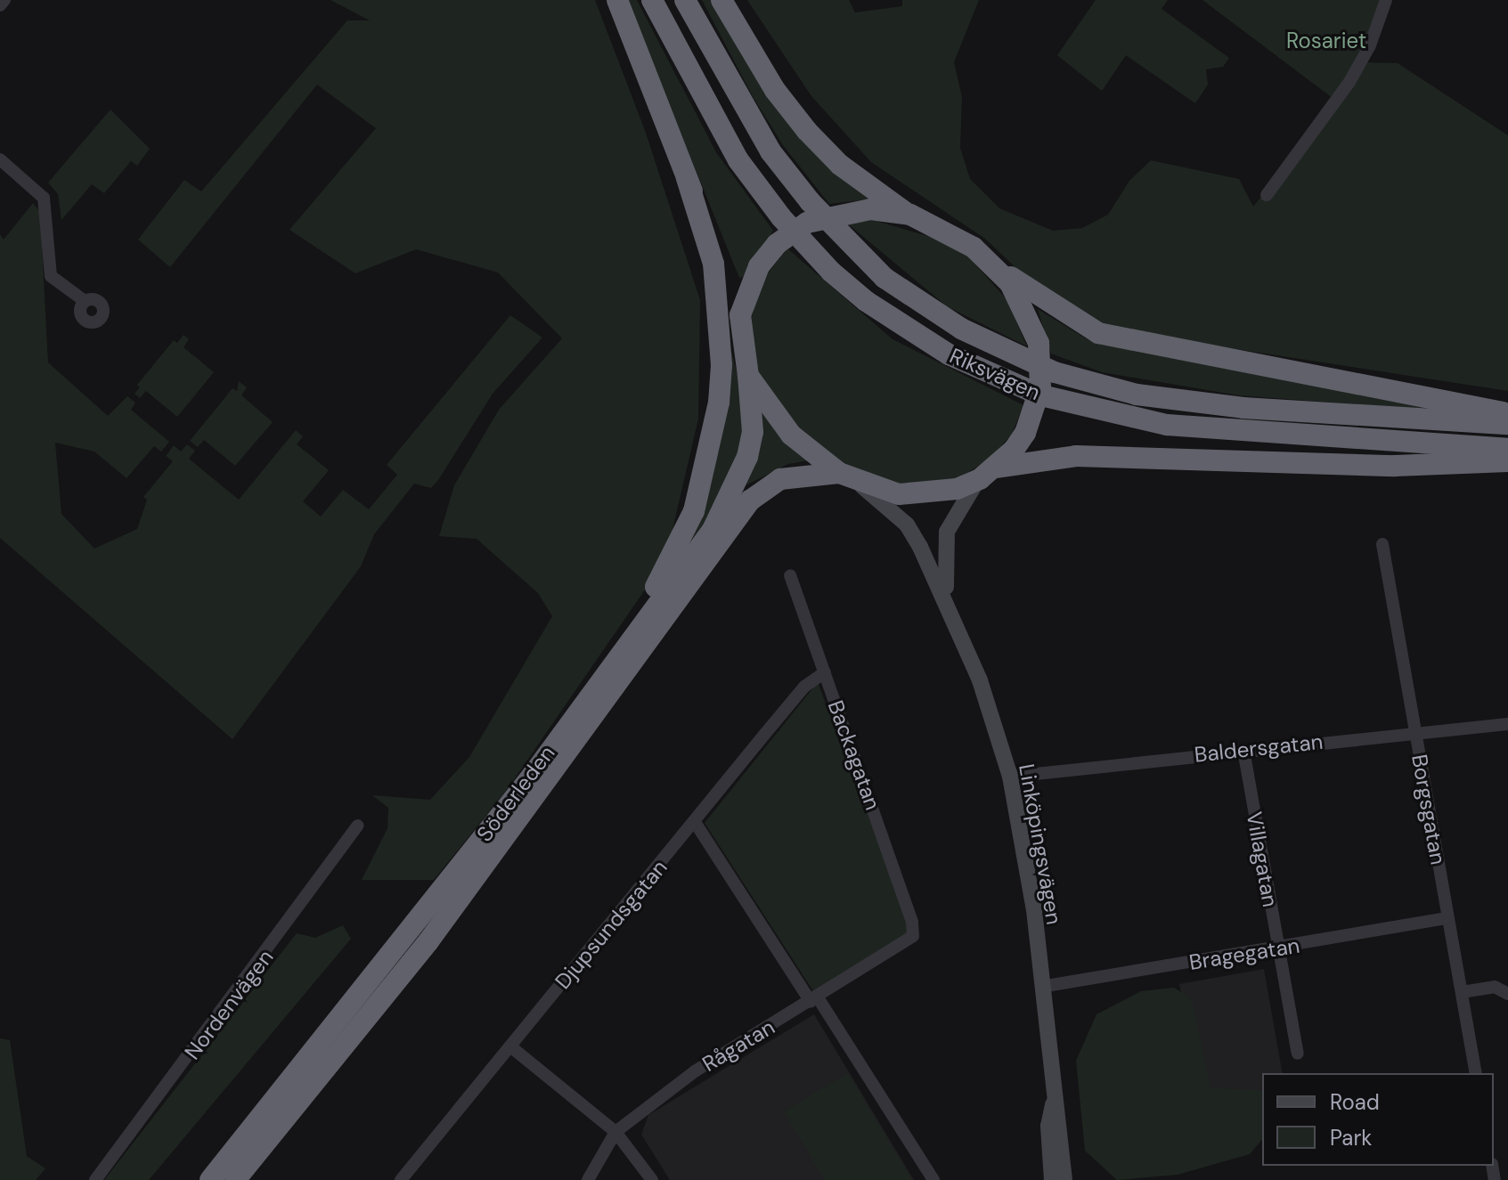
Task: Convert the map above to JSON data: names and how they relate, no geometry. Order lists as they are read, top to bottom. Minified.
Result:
{"streets":{"highway":["Riksvägen","Söderleden"],"street":["Baldersgatan","Backagatan","Borgsgatan","Linköpingsvägen","Villagatan","Djupsundsgatan","Bragegatan","Nordenvägen","Rågatan"]},"crossings":[["Baldersgatan","Borgsgatan"],["Baldersgatan","Linköpingsvägen"],["Baldersgatan","Villagatan"],["Backagatan","Djupsundsgatan"],["Backagatan","Rågatan"],["Borgsgatan","Bragegatan"],["Linköpingsvägen","Bragegatan"],["Villagatan","Bragegatan"]],"parks":["Rosariet"],"legend":["Road","Park"]}
